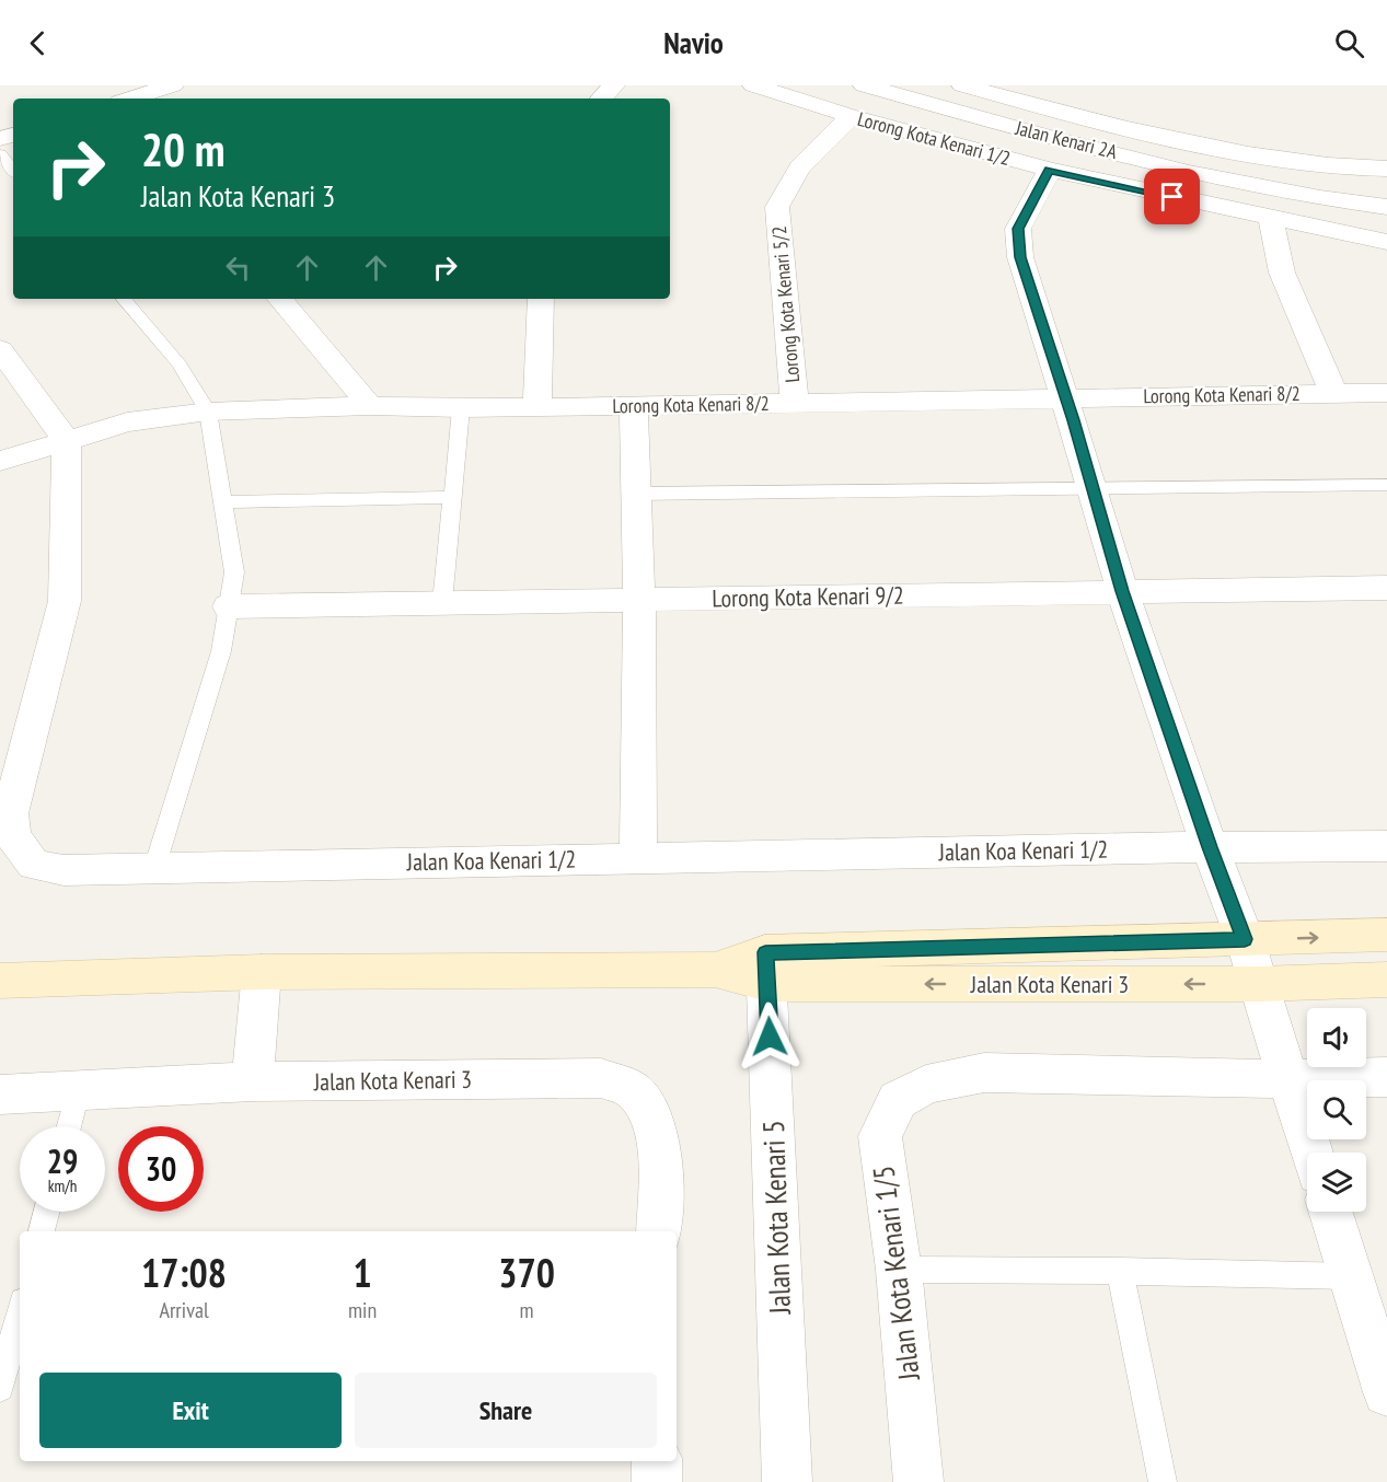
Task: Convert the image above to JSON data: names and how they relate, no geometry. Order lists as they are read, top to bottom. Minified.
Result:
{"streets":{"main road":["Jalan Kota Kenari 3"],"street":["Lorong Kota Kenari 1/2","Jalan Kenari 2A","Lorong Kota Kenari 5/2","Lorong Kota Kenari 8/2","Lorong Kota Kenari 9/2","Jalan Koa Kenari 1/2","Jalan Kota Kenari 5","Jalan Kota Kenari 1/5"]},"crossings":[["Lorong Kota Kenari 1/2","Lorong Kota Kenari 5/2"],["Lorong Kota Kenari 5/2","Lorong Kota Kenari 8/2"],["Lorong Kota Kenari 8/2","Jalan Koa Kenari 1/2"],["Jalan Kota Kenari 3","Jalan Kota Kenari 5"]],"page":{"header":"Navio","turn":["20 m","Jalan Kota Kenari 3"],"speed":"29 km/h","limit":"30","eta":["17:08","Arrival","1","min","370","m"],"buttons":["Exit","Share"]}}
